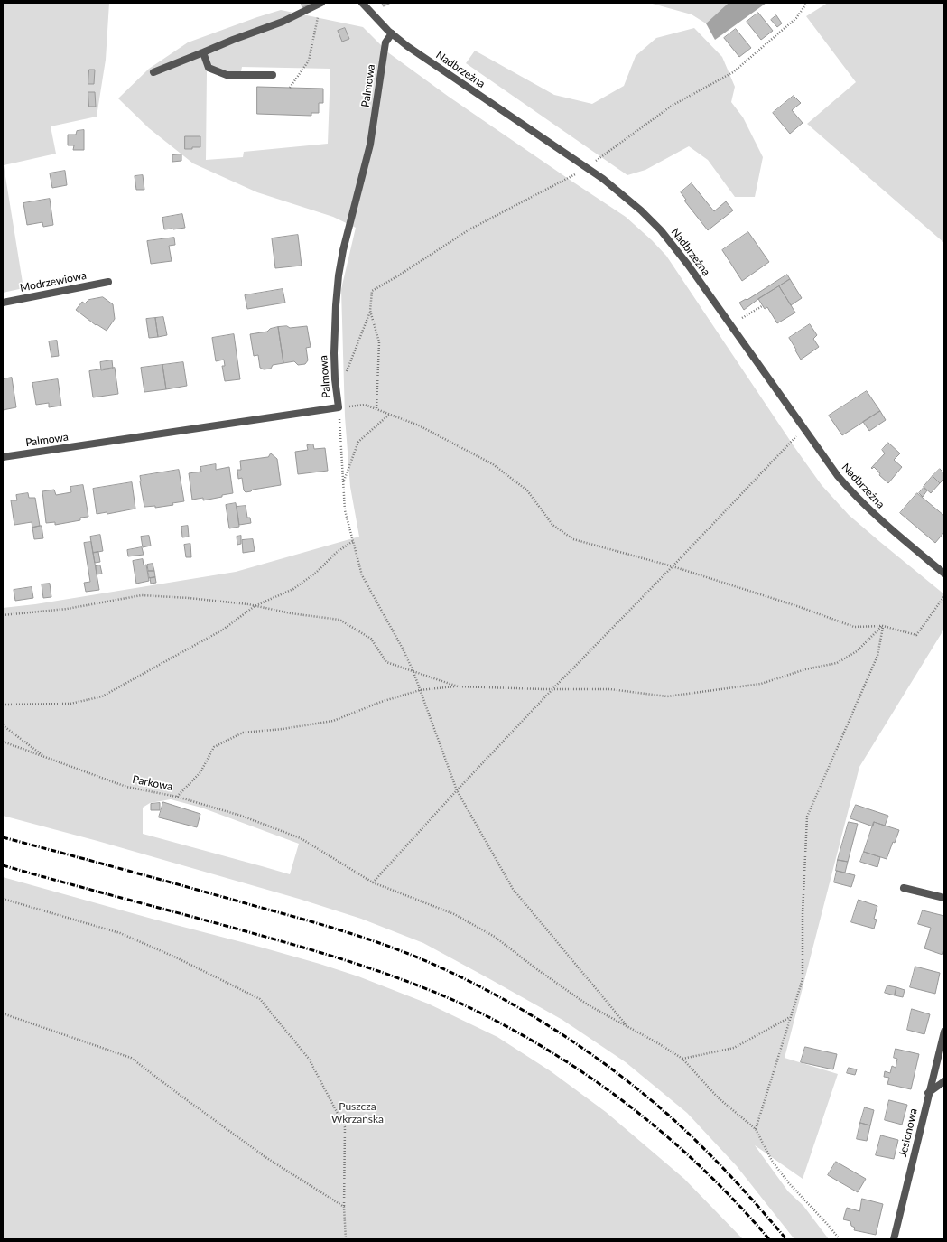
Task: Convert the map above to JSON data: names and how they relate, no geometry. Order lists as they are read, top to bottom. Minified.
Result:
{"streets":{"street":["Nadbrzeżna","Palmowa","Modrzewiowa","Jesionowa"],"path":["Parkowa"]},"crossings":[["Nadbrzeżna","Palmowa"]],"parks":["Puszcza Wkrzańska"]}
